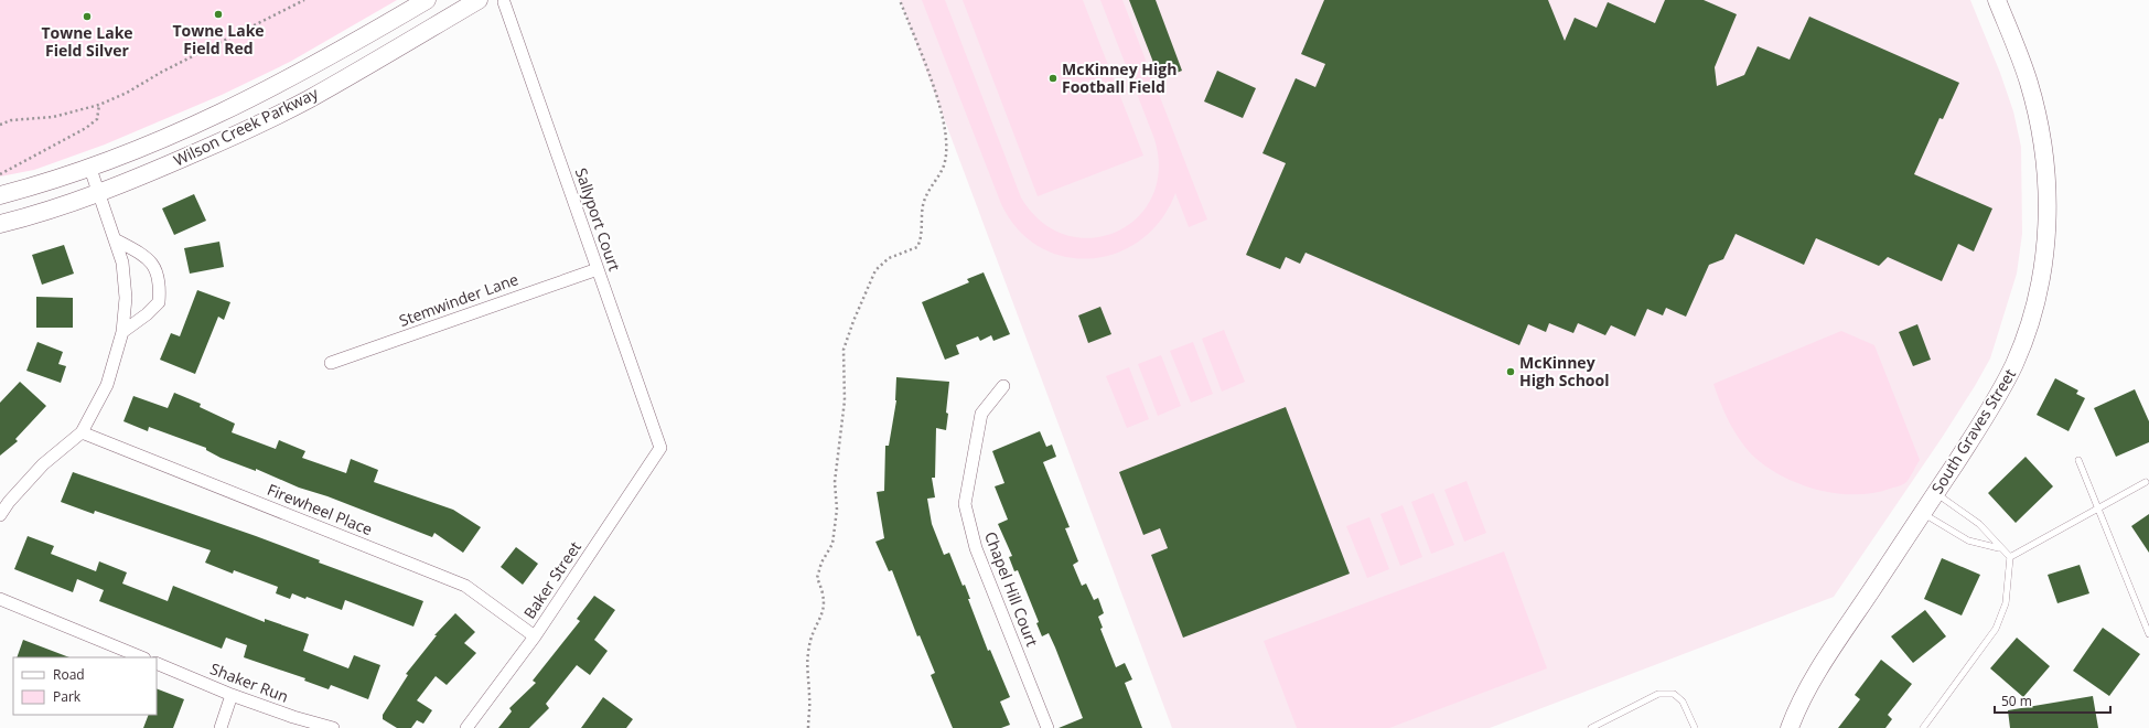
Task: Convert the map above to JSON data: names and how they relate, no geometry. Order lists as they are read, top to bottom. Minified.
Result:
{"streets":{"main road":["Wilson Creek Parkway","South Graves Street"],"street":["Sallyport Court","Stemwinder Lane","Firewheel Place","Baker Street","Chapel Hill Court","Shaker Run"]},"crossings":[["Sallyport Court","Stemwinder Lane"],["Sallyport Court","Baker Street"],["Firewheel Place","Baker Street"]],"places":["Towne Lake Field Red","Towne Lake Field Silver","McKinney High Football Field","McKinney High School"],"legend":["Road","Park"],"scale_bar":"50 m"}
